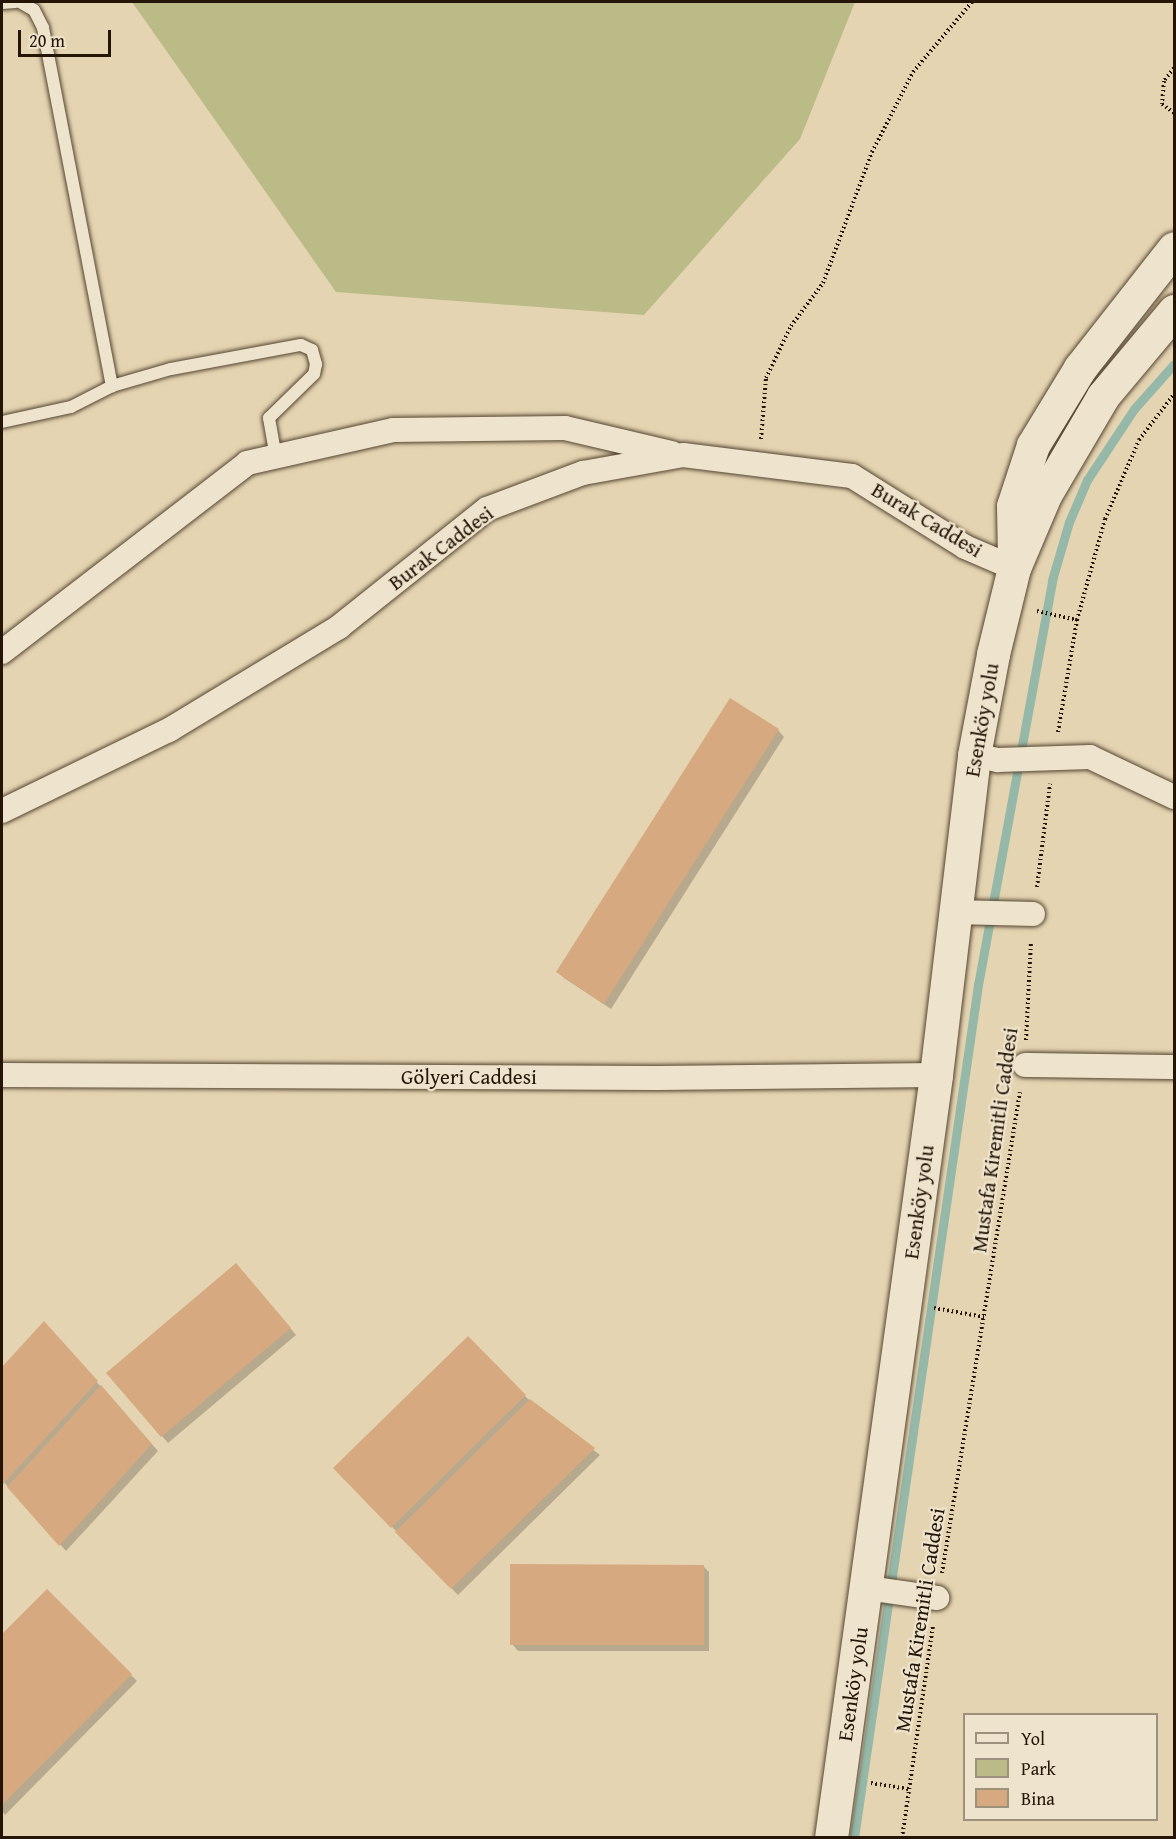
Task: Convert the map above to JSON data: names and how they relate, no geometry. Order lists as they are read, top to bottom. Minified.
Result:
{"streets":{"street":["Burak Caddesi","Esenköy yolu","Gölyeri Caddesi"],"path":["Mustafa Kiremitli Caddesi"]},"crossings":[["Burak Caddesi","Esenköy yolu"],["Esenköy yolu","Gölyeri Caddesi"]],"legend":["Yol","Park","Bina"],"scale_bar":"20 m"}
